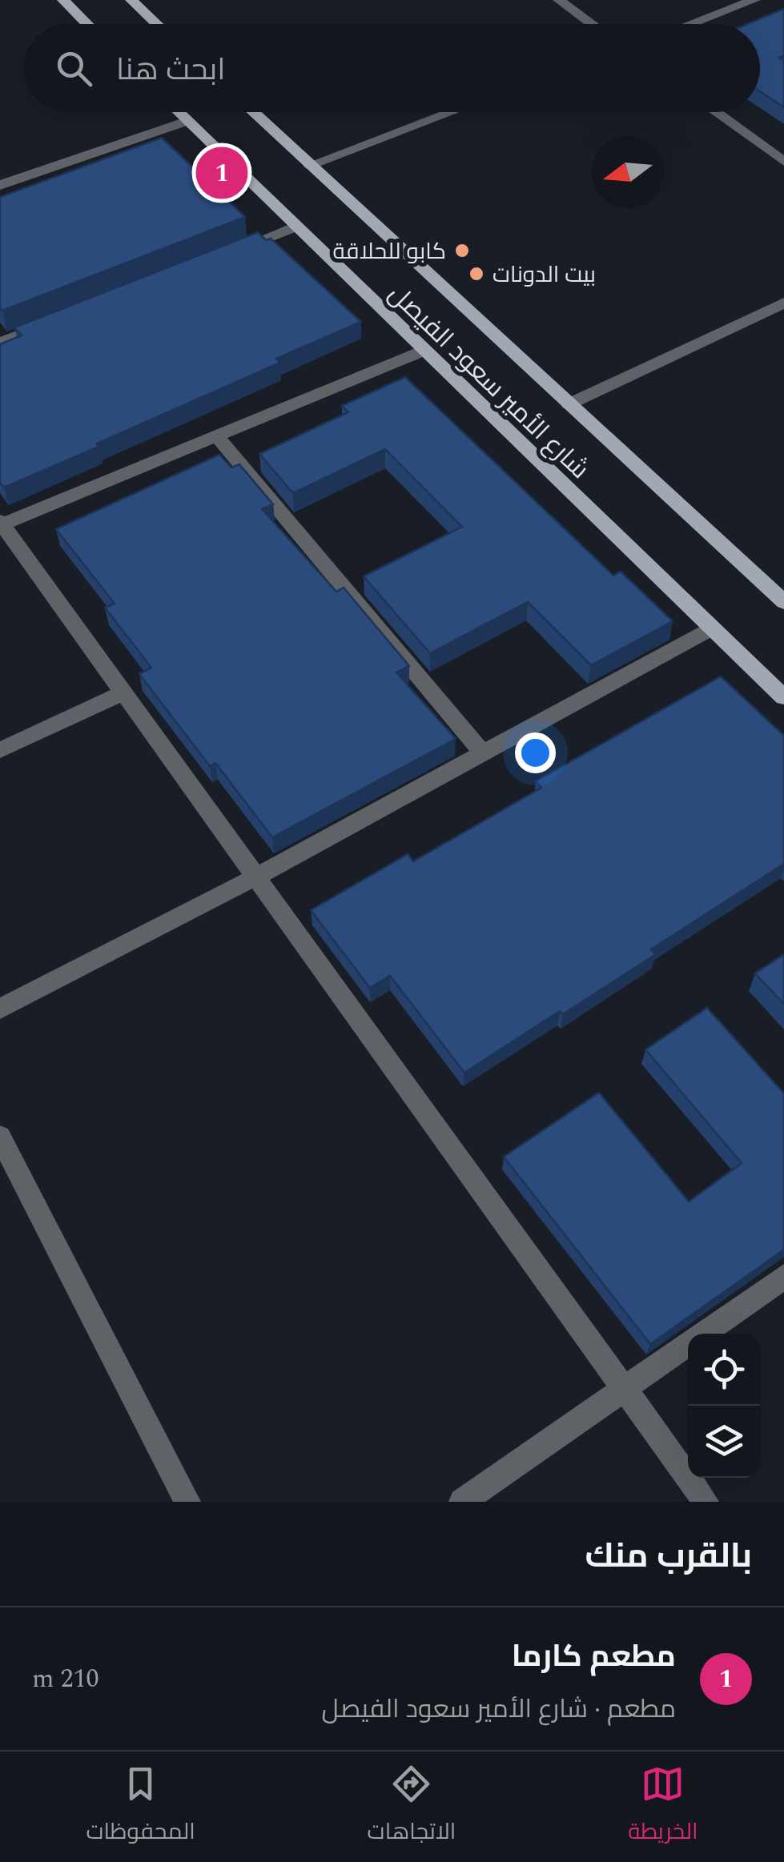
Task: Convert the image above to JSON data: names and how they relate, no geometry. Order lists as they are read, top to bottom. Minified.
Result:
{"streets":{"main road":["شارع الأمير سعود الفيصل"]},"places":["كابو للحلاقة","بيت الدونات"],"north":"left","page":{"search":"ابحث هنا","pins":"1","heading":"بالقرب منك","list":[{"mark":"1","name":"مطعم كارما","note":"مطعم · شارع الأمير سعود الفيصل","value":"210 m"}],"nav":["الخريطة","الاتجاهات","المحفوظات"]}}
